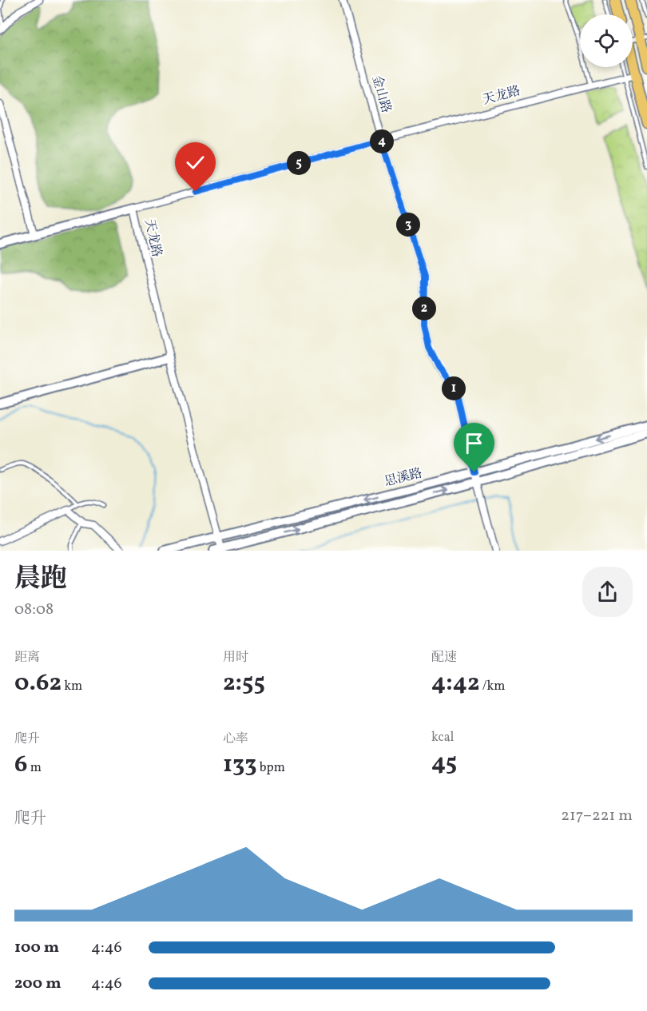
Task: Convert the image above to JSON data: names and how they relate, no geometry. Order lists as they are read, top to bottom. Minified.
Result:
{"streets":{"street":["金山路","天龙路","思溪路"]},"crossings":[["金山路","天龙路"],["金山路","思溪路"],["天龙路","思溪路"]],"page":{"pins":["4","5","3","2","1"],"heading":["晨跑","08:08"],"stats":[["距离","0.62 km"],["用时","2:55"],["配速","4:42 /km"],["爬升","6 m"],["心率","133 bpm"],["kcal","45"]],"chart":["爬升","217–221 m"],"list":[{"name":"100 m","note":"4:46"},{"name":"200 m","note":"4:46"}]}}
